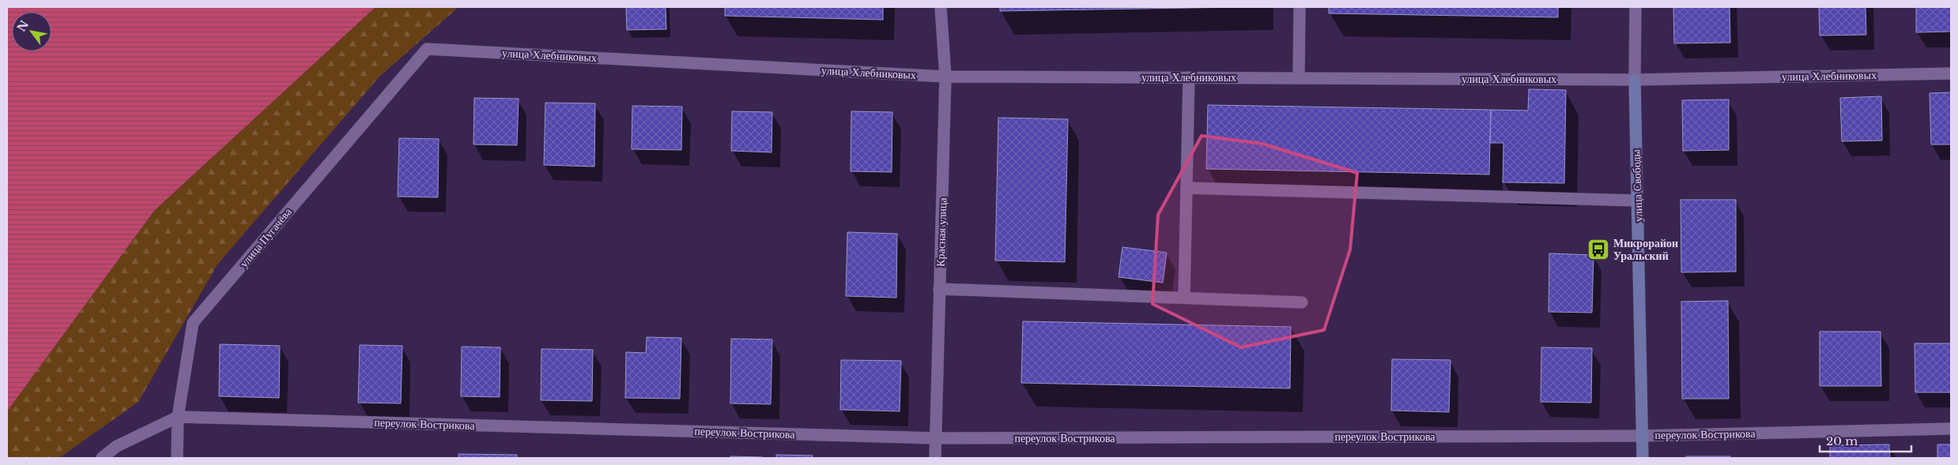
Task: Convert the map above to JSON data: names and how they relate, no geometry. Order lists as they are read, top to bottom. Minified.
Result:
{"streets":{"street":["улица Хлебниковых","улица Свободы","Красная улица","улица Пугачёва","переулок Вострикова"]},"crossings":[["улица Хлебниковых","улица Свободы"],["улица Хлебниковых","Красная улица"],["улица Хлебниковых","улица Пугачёва"],["улица Свободы","переулок Вострикова"],["Красная улица","переулок Вострикова"],["улица Пугачёва","переулок Вострикова"]],"places":{"bus stop":["Микрорайон Уральский"]},"scale_bar":"20 m","north":"top left"}
